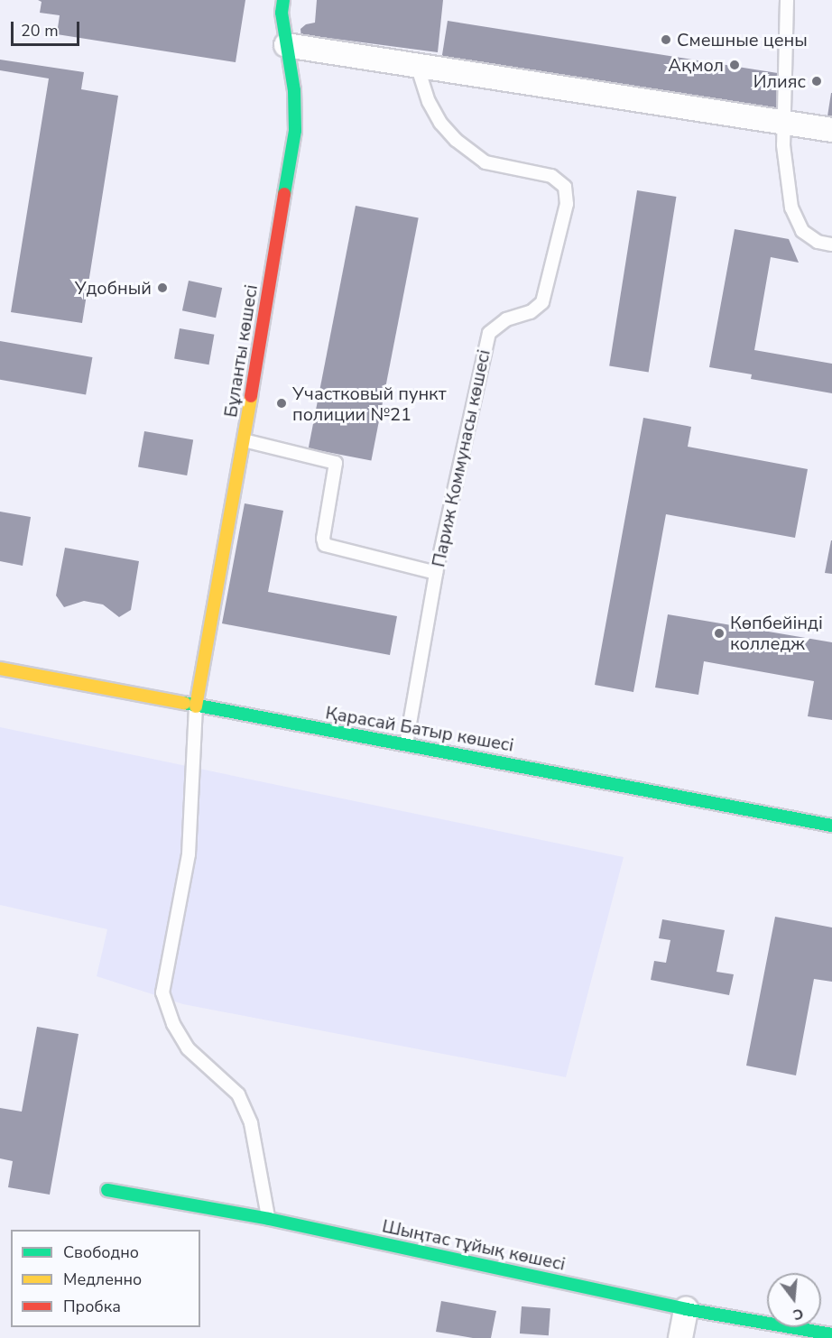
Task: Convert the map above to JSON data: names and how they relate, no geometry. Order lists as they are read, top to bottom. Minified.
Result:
{"streets":{"street":["Бұланты көшесі","Қарасай Батыр көшесі","Шыңтас тұйық көшесі"],"lane":["Париж Коммунасы көшесі"]},"crossings":[["Бұланты көшесі","Қарасай Батыр көшесі"],["Париж Коммунасы көшесі","Қарасай Батыр көшесі"]],"places":["Смешные цены","Ақмол","Илияс","Удобный","Участковый пункт полиции №21","Көпбейінді колледж"],"legend":["Свободно","Медленно","Пробка"],"scale_bar":"20 m","north":"bottom"}
